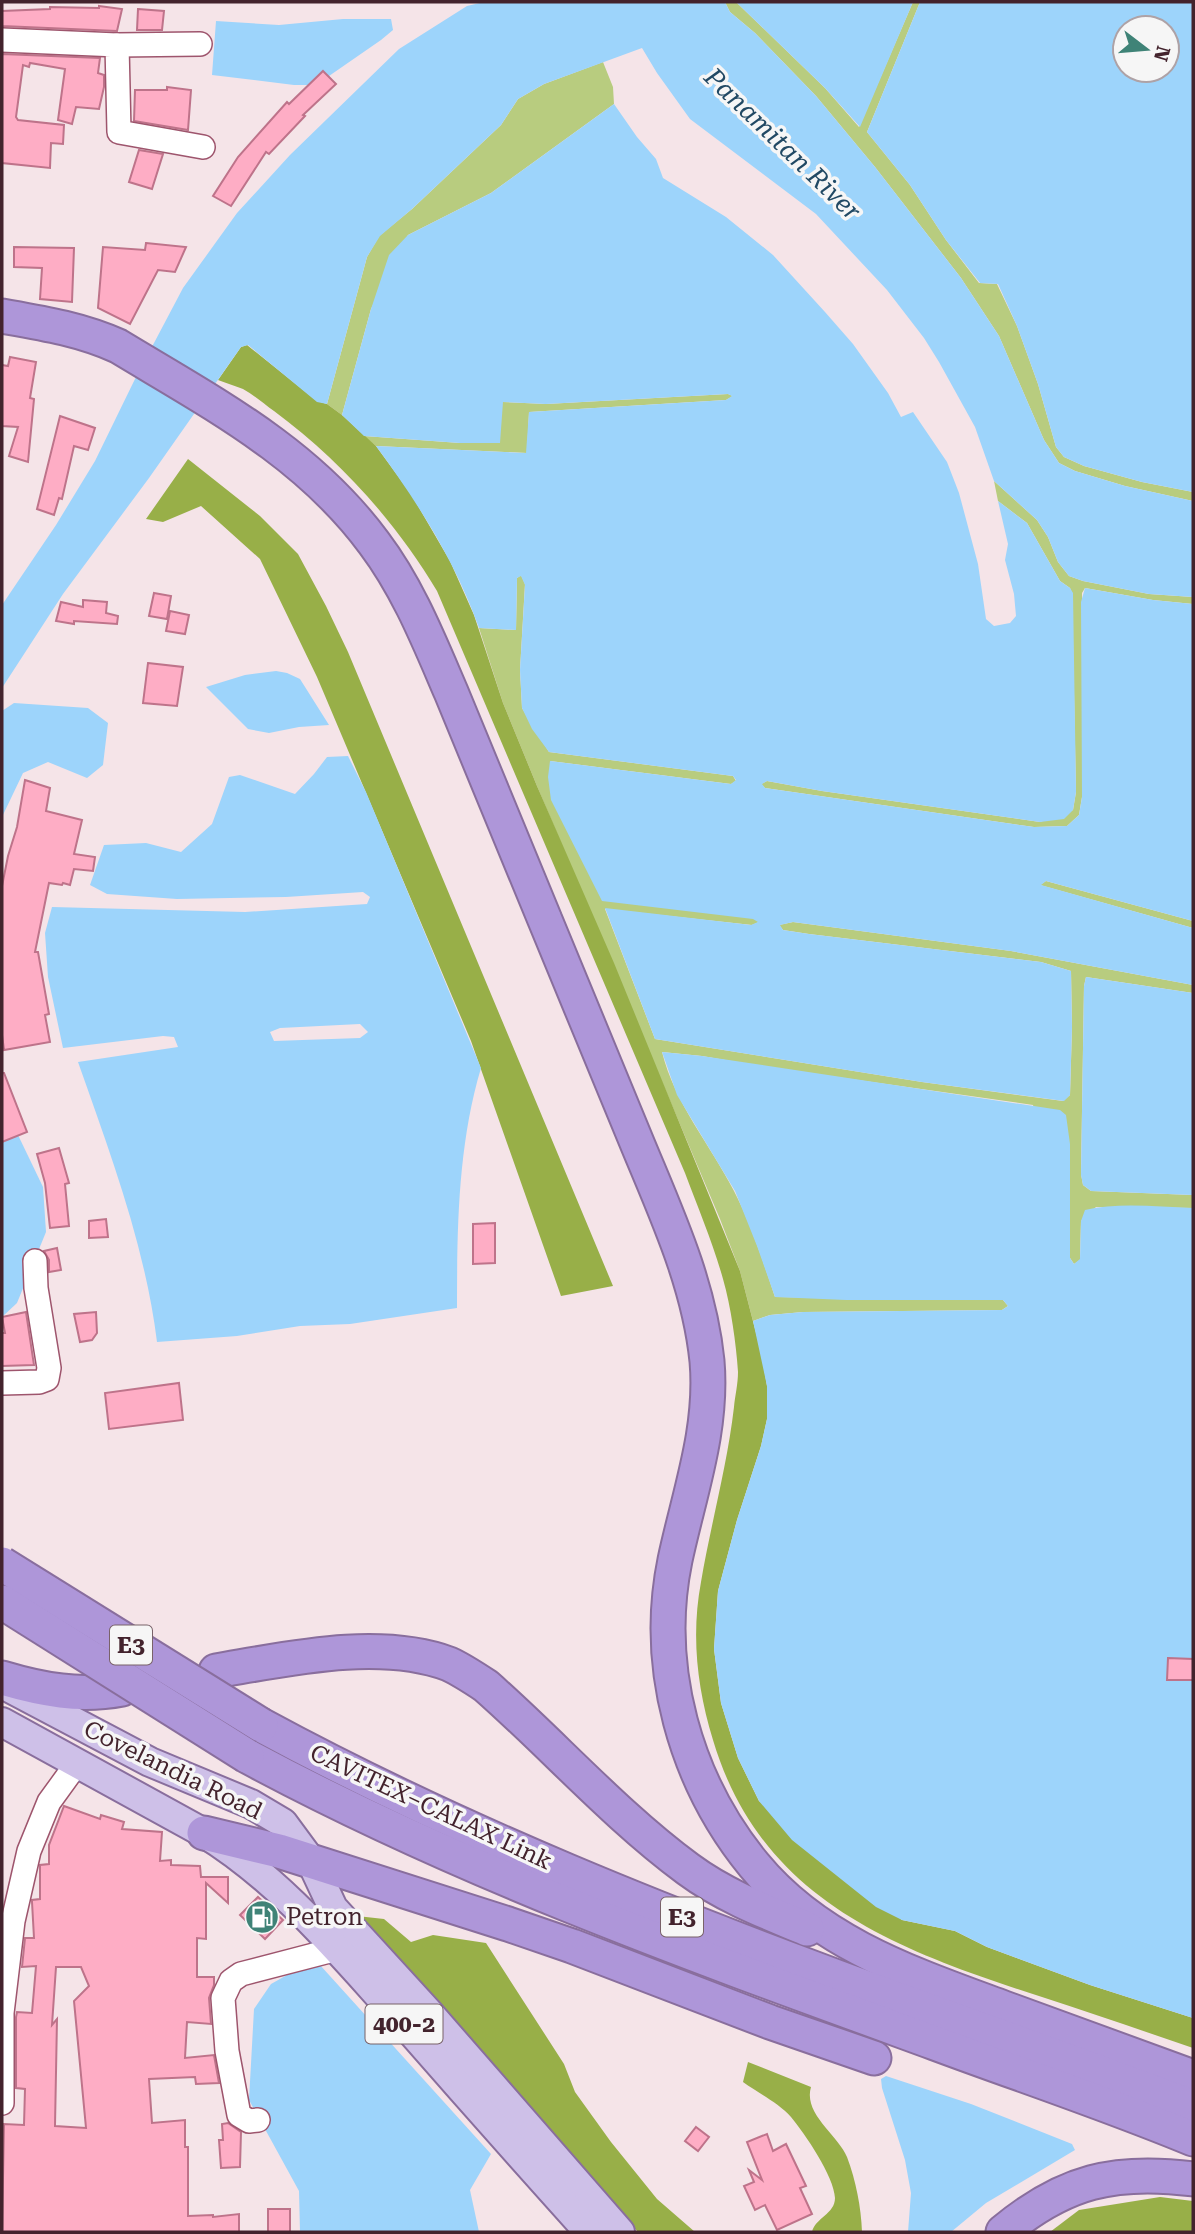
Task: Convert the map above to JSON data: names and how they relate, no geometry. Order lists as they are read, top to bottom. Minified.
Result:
{"streets":{"highway":["E3","CAVITEX–CALAX Link"],"main road":["Covelandia Road","400-2"]},"crossings":[["E3","CAVITEX–CALAX Link"]],"water":["Panamitan River"],"places":{"fuel station":["Petron"]},"north":"right"}
